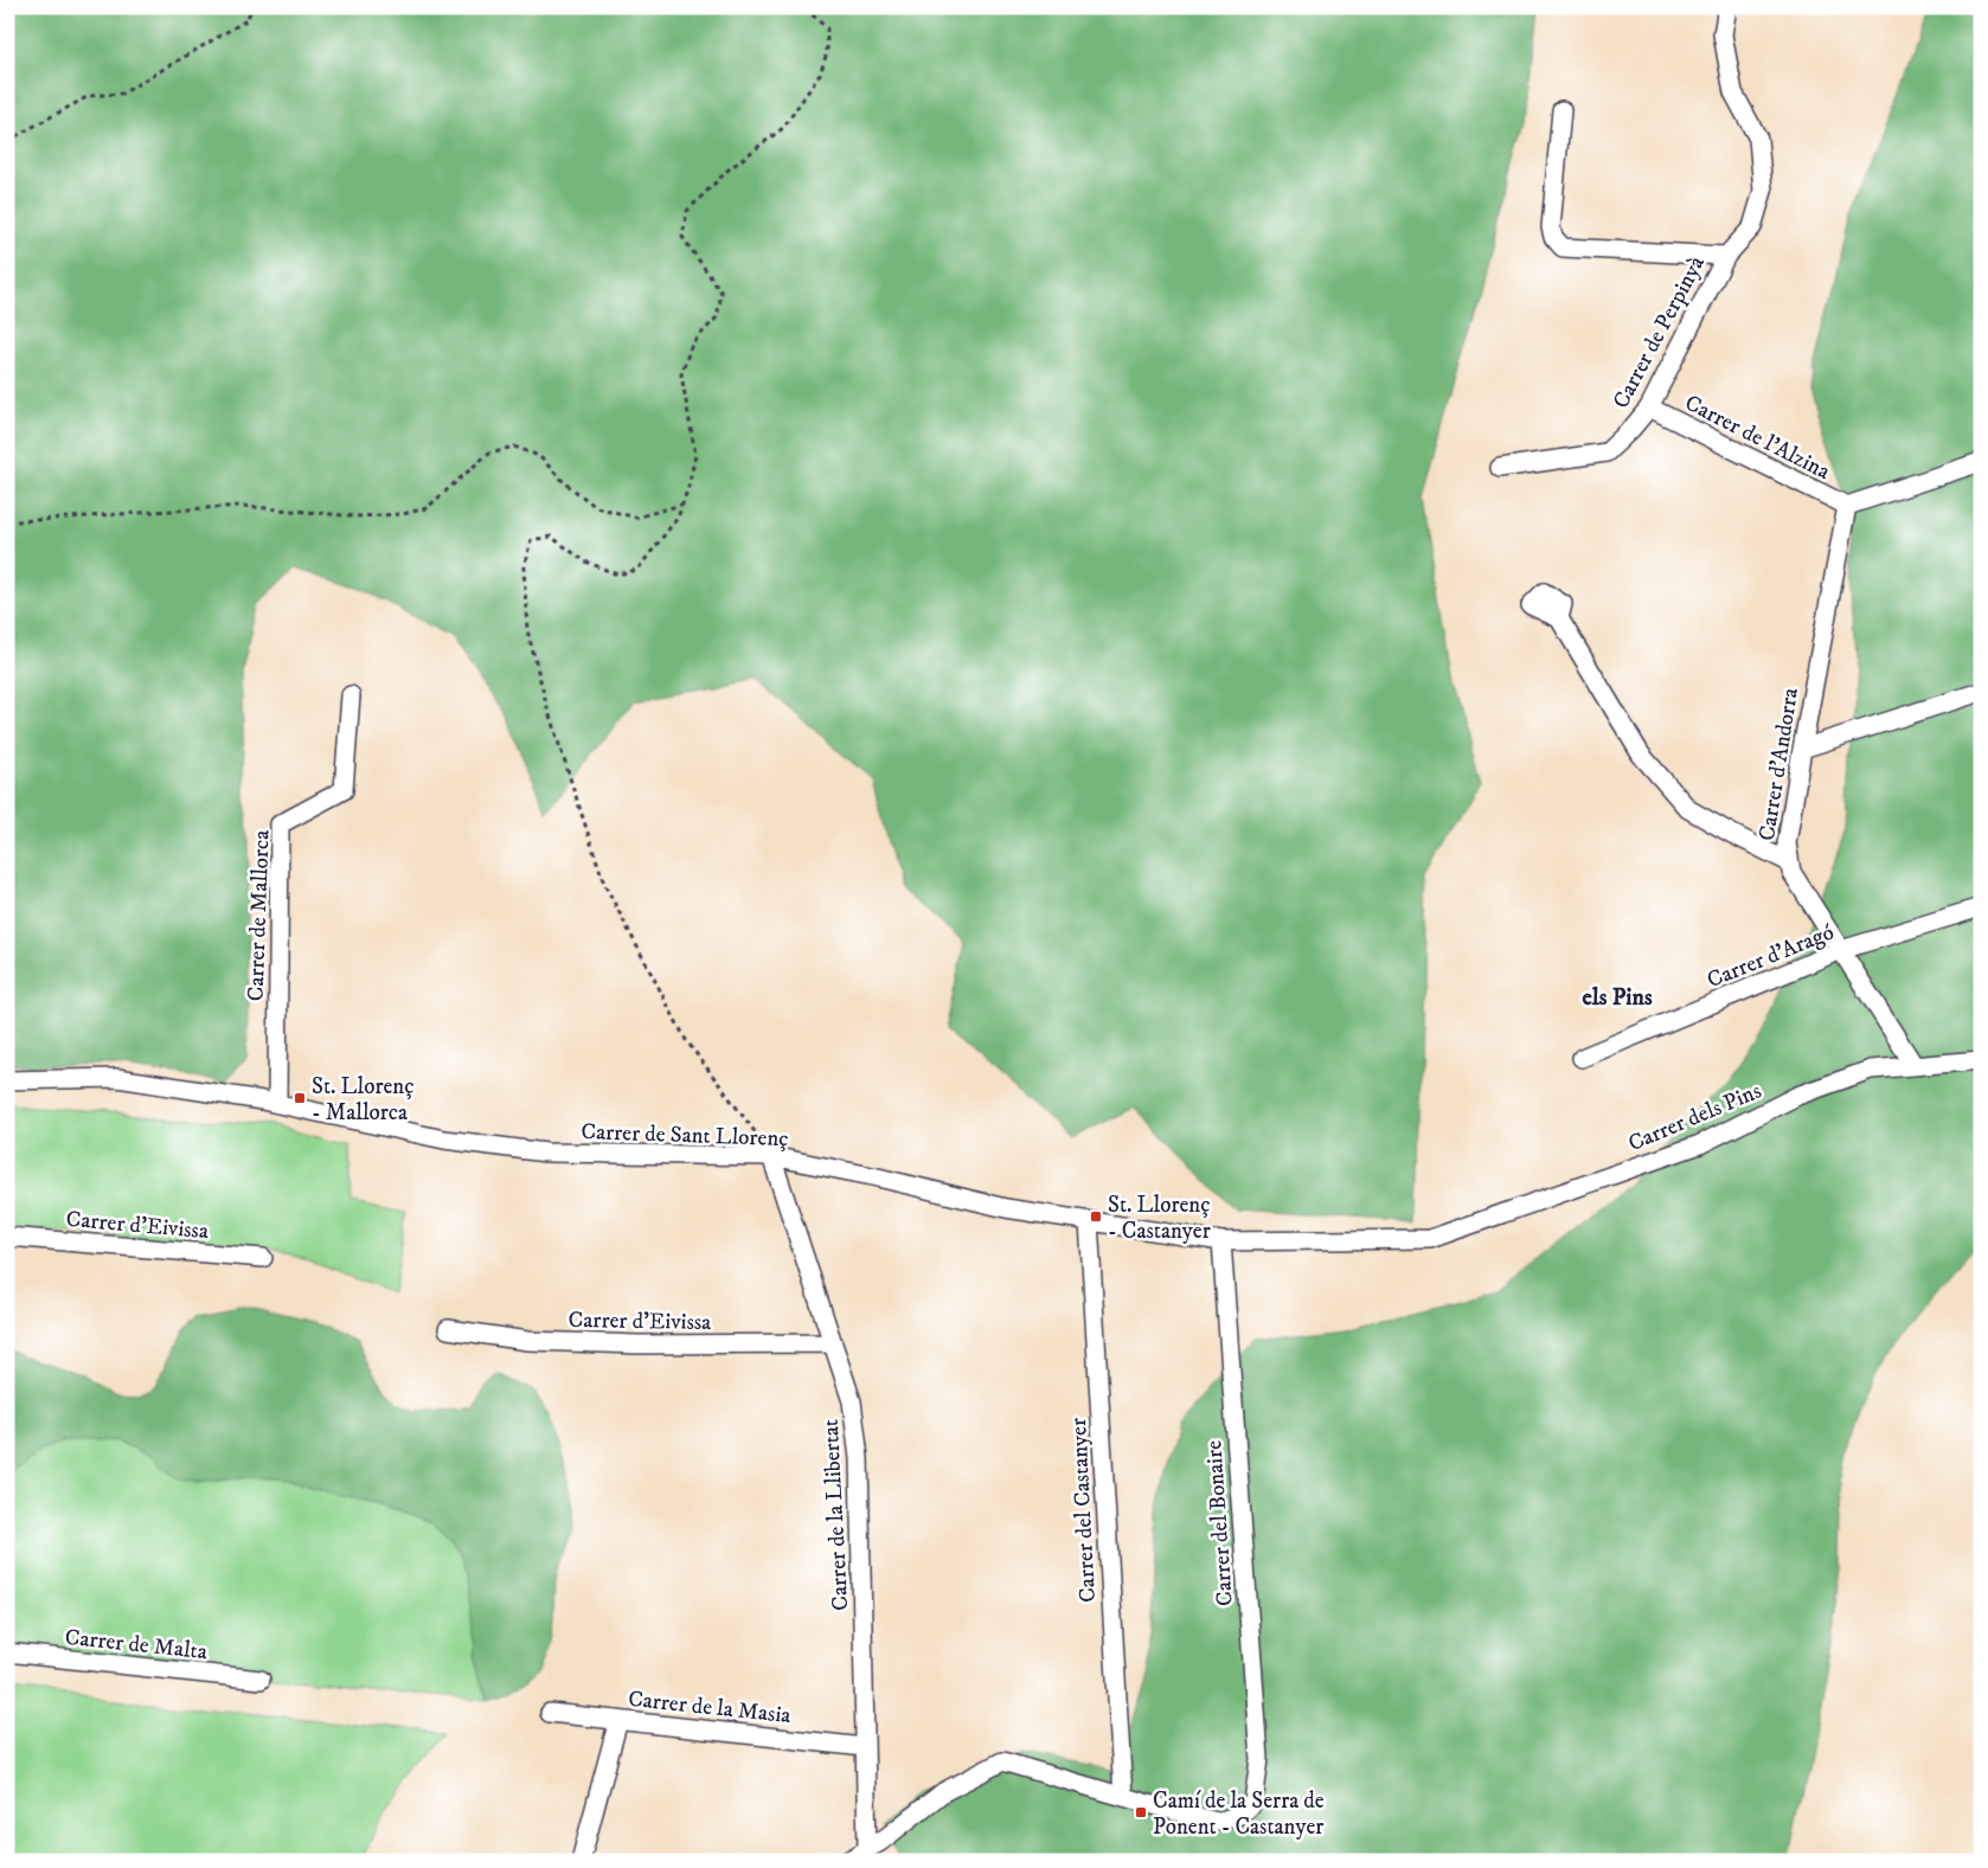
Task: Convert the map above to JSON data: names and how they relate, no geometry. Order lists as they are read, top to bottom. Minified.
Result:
{"streets":{"street":["Carrer de Perpinyà","Carrer de l'Alzina","Carrer d'Andorra","Carrer de Mallorca","Carrer d'Aragó","Carrer dels Pins","Carrer de Sant Llorenç","Carrer d'Eivissa","Carrer del Castanyer","Carrer de la Llibertat","Carrer del Bonaire","Carrer de Malta","Carrer de la Masia"]},"crossings":[["Carrer de Perpinyà","Carrer de l'Alzina"],["Carrer de l'Alzina","Carrer d'Andorra"],["Carrer d'Andorra","Carrer d'Aragó"],["Carrer d'Andorra","Carrer dels Pins"],["Carrer de Mallorca","Carrer de Sant Llorenç"],["Carrer dels Pins","Carrer de Sant Llorenç"],["Carrer de Sant Llorenç","Carrer del Castanyer"],["Carrer de Sant Llorenç","Carrer de la Llibertat"],["Carrer de Sant Llorenç","Carrer del Bonaire"],["Carrer d'Eivissa","Carrer de la Llibertat"],["Carrer del Castanyer","Carrer del Bonaire"],["Carrer de la Llibertat","Carrer de la Masia"]],"districts":["els Pins"],"places":{"transit":["St. Llorenç - Mallorca","St. Llorenç - Castanyer","Camí de la Serra de Ponent - Castanyer"]}}
